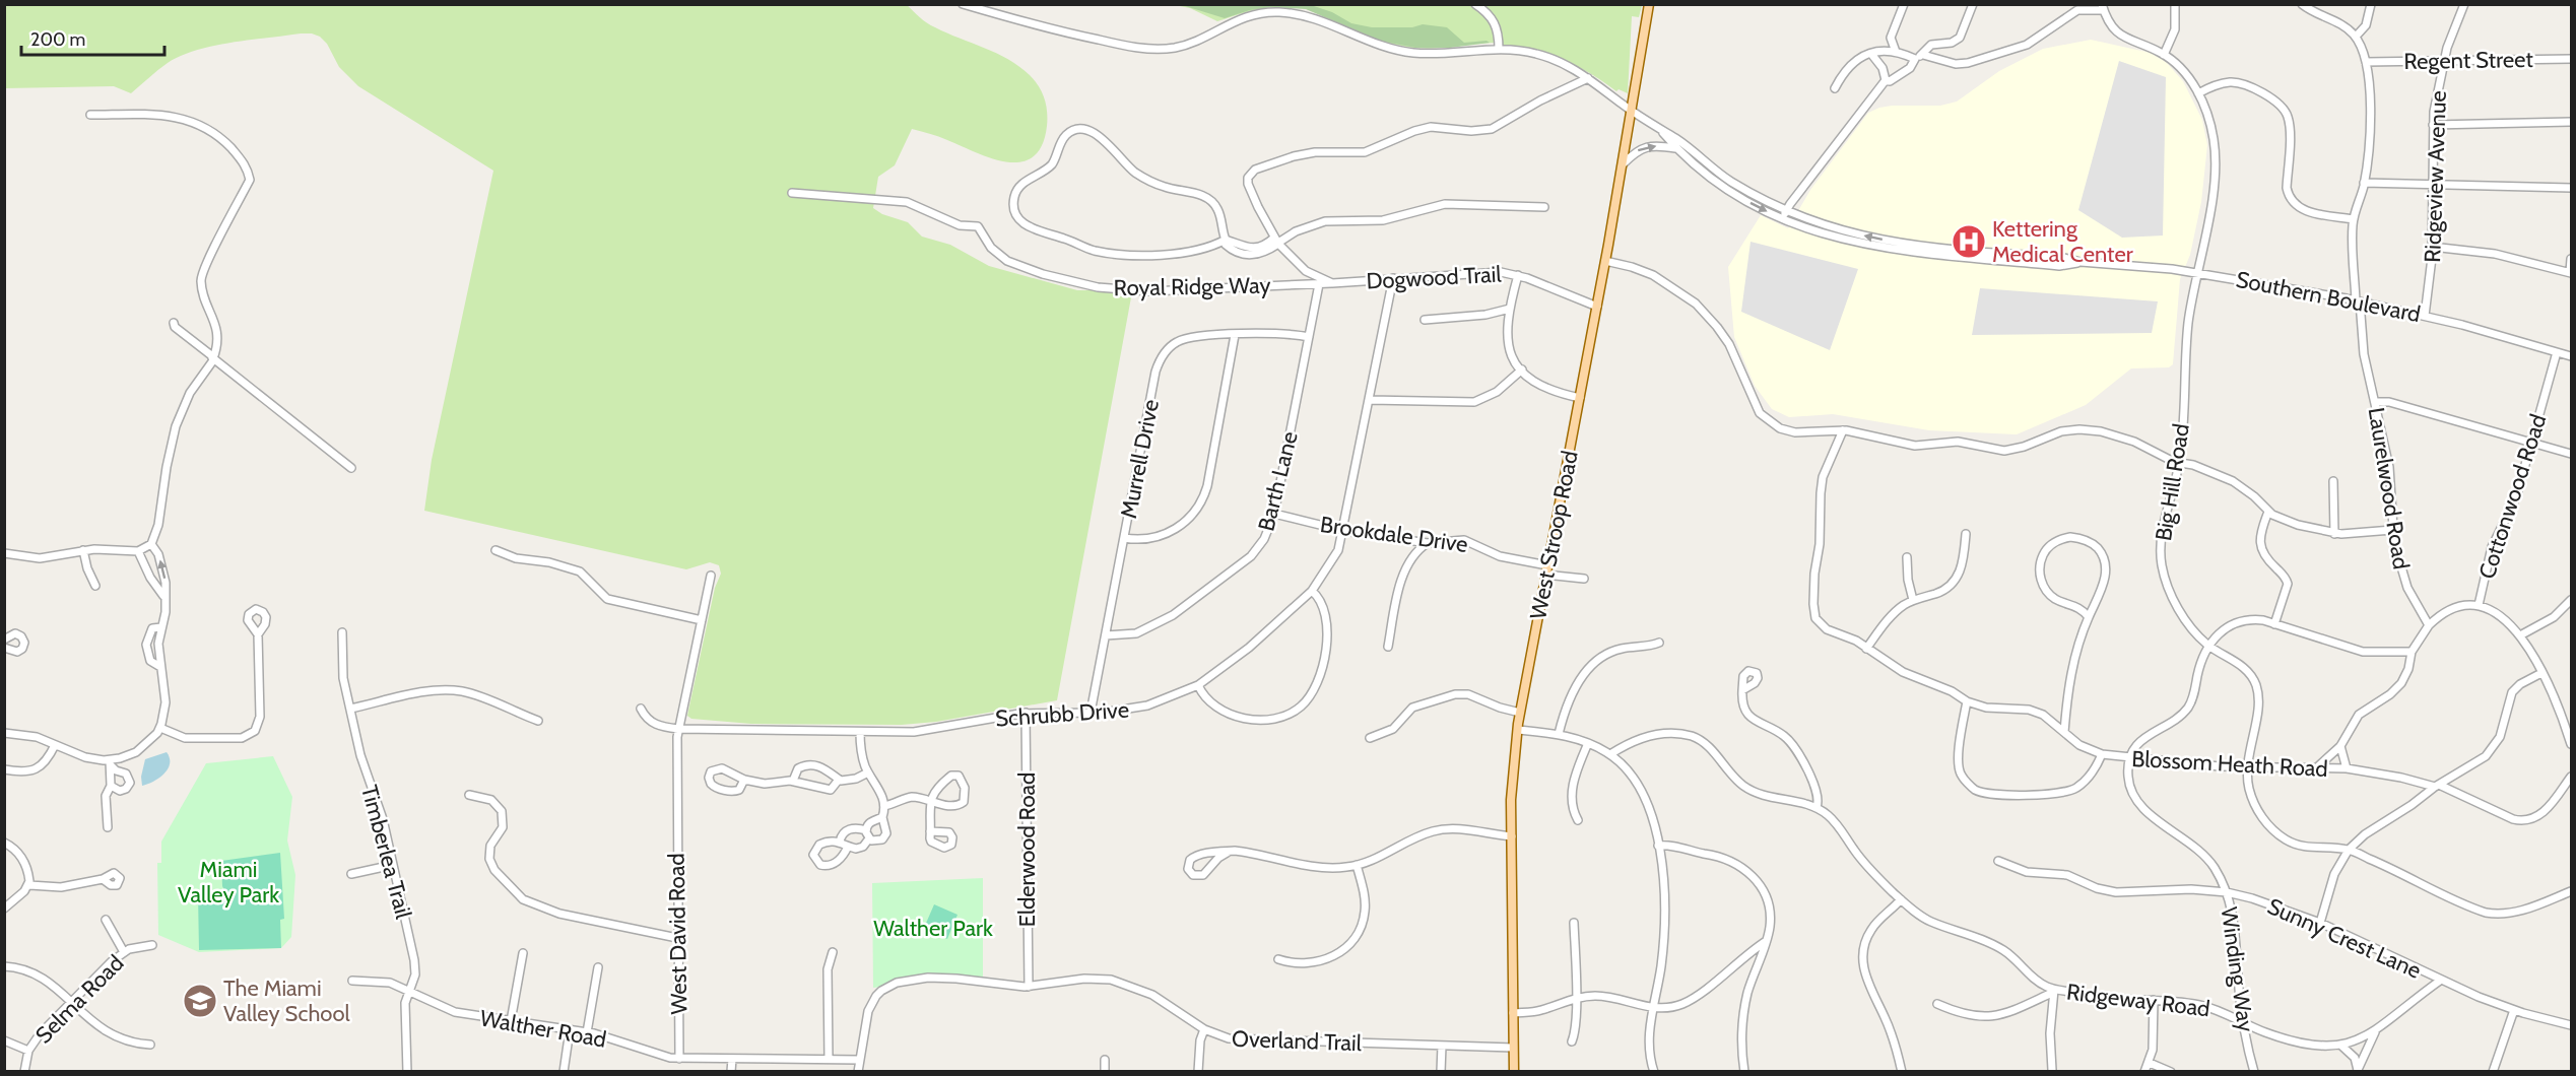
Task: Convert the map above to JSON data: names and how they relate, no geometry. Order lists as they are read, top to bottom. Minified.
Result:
{"streets":{"main road":["West Stroop Road"],"street":["Regent Street","Ridgeview Avenue","Dogwood Trail","Royal Ridge Way","Southern Boulevard","Murrell Drive","Barth Lane","Big Hill Road","Laurelwood Road","Cottonwood Road","Brookdale Drive","Schrubb Drive","Blossom Heath Road","Elderwood Road","Timberlea Trail","West David Road","Sunny Crest Lane","Winding Way","Selma Road","Ridgeway Road","Walther Road","Overland Trail"]},"crossings":[["Regent Street","Ridgeview Avenue"],["Regent Street","Laurelwood Road"],["Ridgeview Avenue","Southern Boulevard"],["Dogwood Trail","Royal Ridge Way"],["Dogwood Trail","Southern Boulevard"],["Dogwood Trail","West Stroop Road"],["Dogwood Trail","Schrubb Drive"],["Royal Ridge Way","Barth Lane"],["Southern Boulevard","Big Hill Road"],["Southern Boulevard","Laurelwood Road"],["Southern Boulevard","Cottonwood Road"],["Southern Boulevard","West Stroop Road"],["Murrell Drive","Barth Lane"],["Murrell Drive","Schrubb Drive"],["Barth Lane","Brookdale Drive"],["Big Hill Road","Blossom Heath Road"],["Brookdale Drive","West Stroop Road"],["Brookdale Drive","Schrubb Drive"],["West Stroop Road","Overland Trail"],["Schrubb Drive","Elderwood Road"],["Schrubb Drive","West David Road"],["Blossom Heath Road","Winding Way"],["Elderwood Road","Overland Trail"],["Timberlea Trail","Walther Road"],["West David Road","Walther Road"],["Sunny Crest Lane","Winding Way"],["Sunny Crest Lane","Ridgeway Road"],["Winding Way","Ridgeway Road"]],"parks":["Miami Valley Park","Walther Park"],"places":{"hospital":["Kettering Medical Center"],"school or university":["The Miami Valley School"]},"scale_bar":"200 m"}
